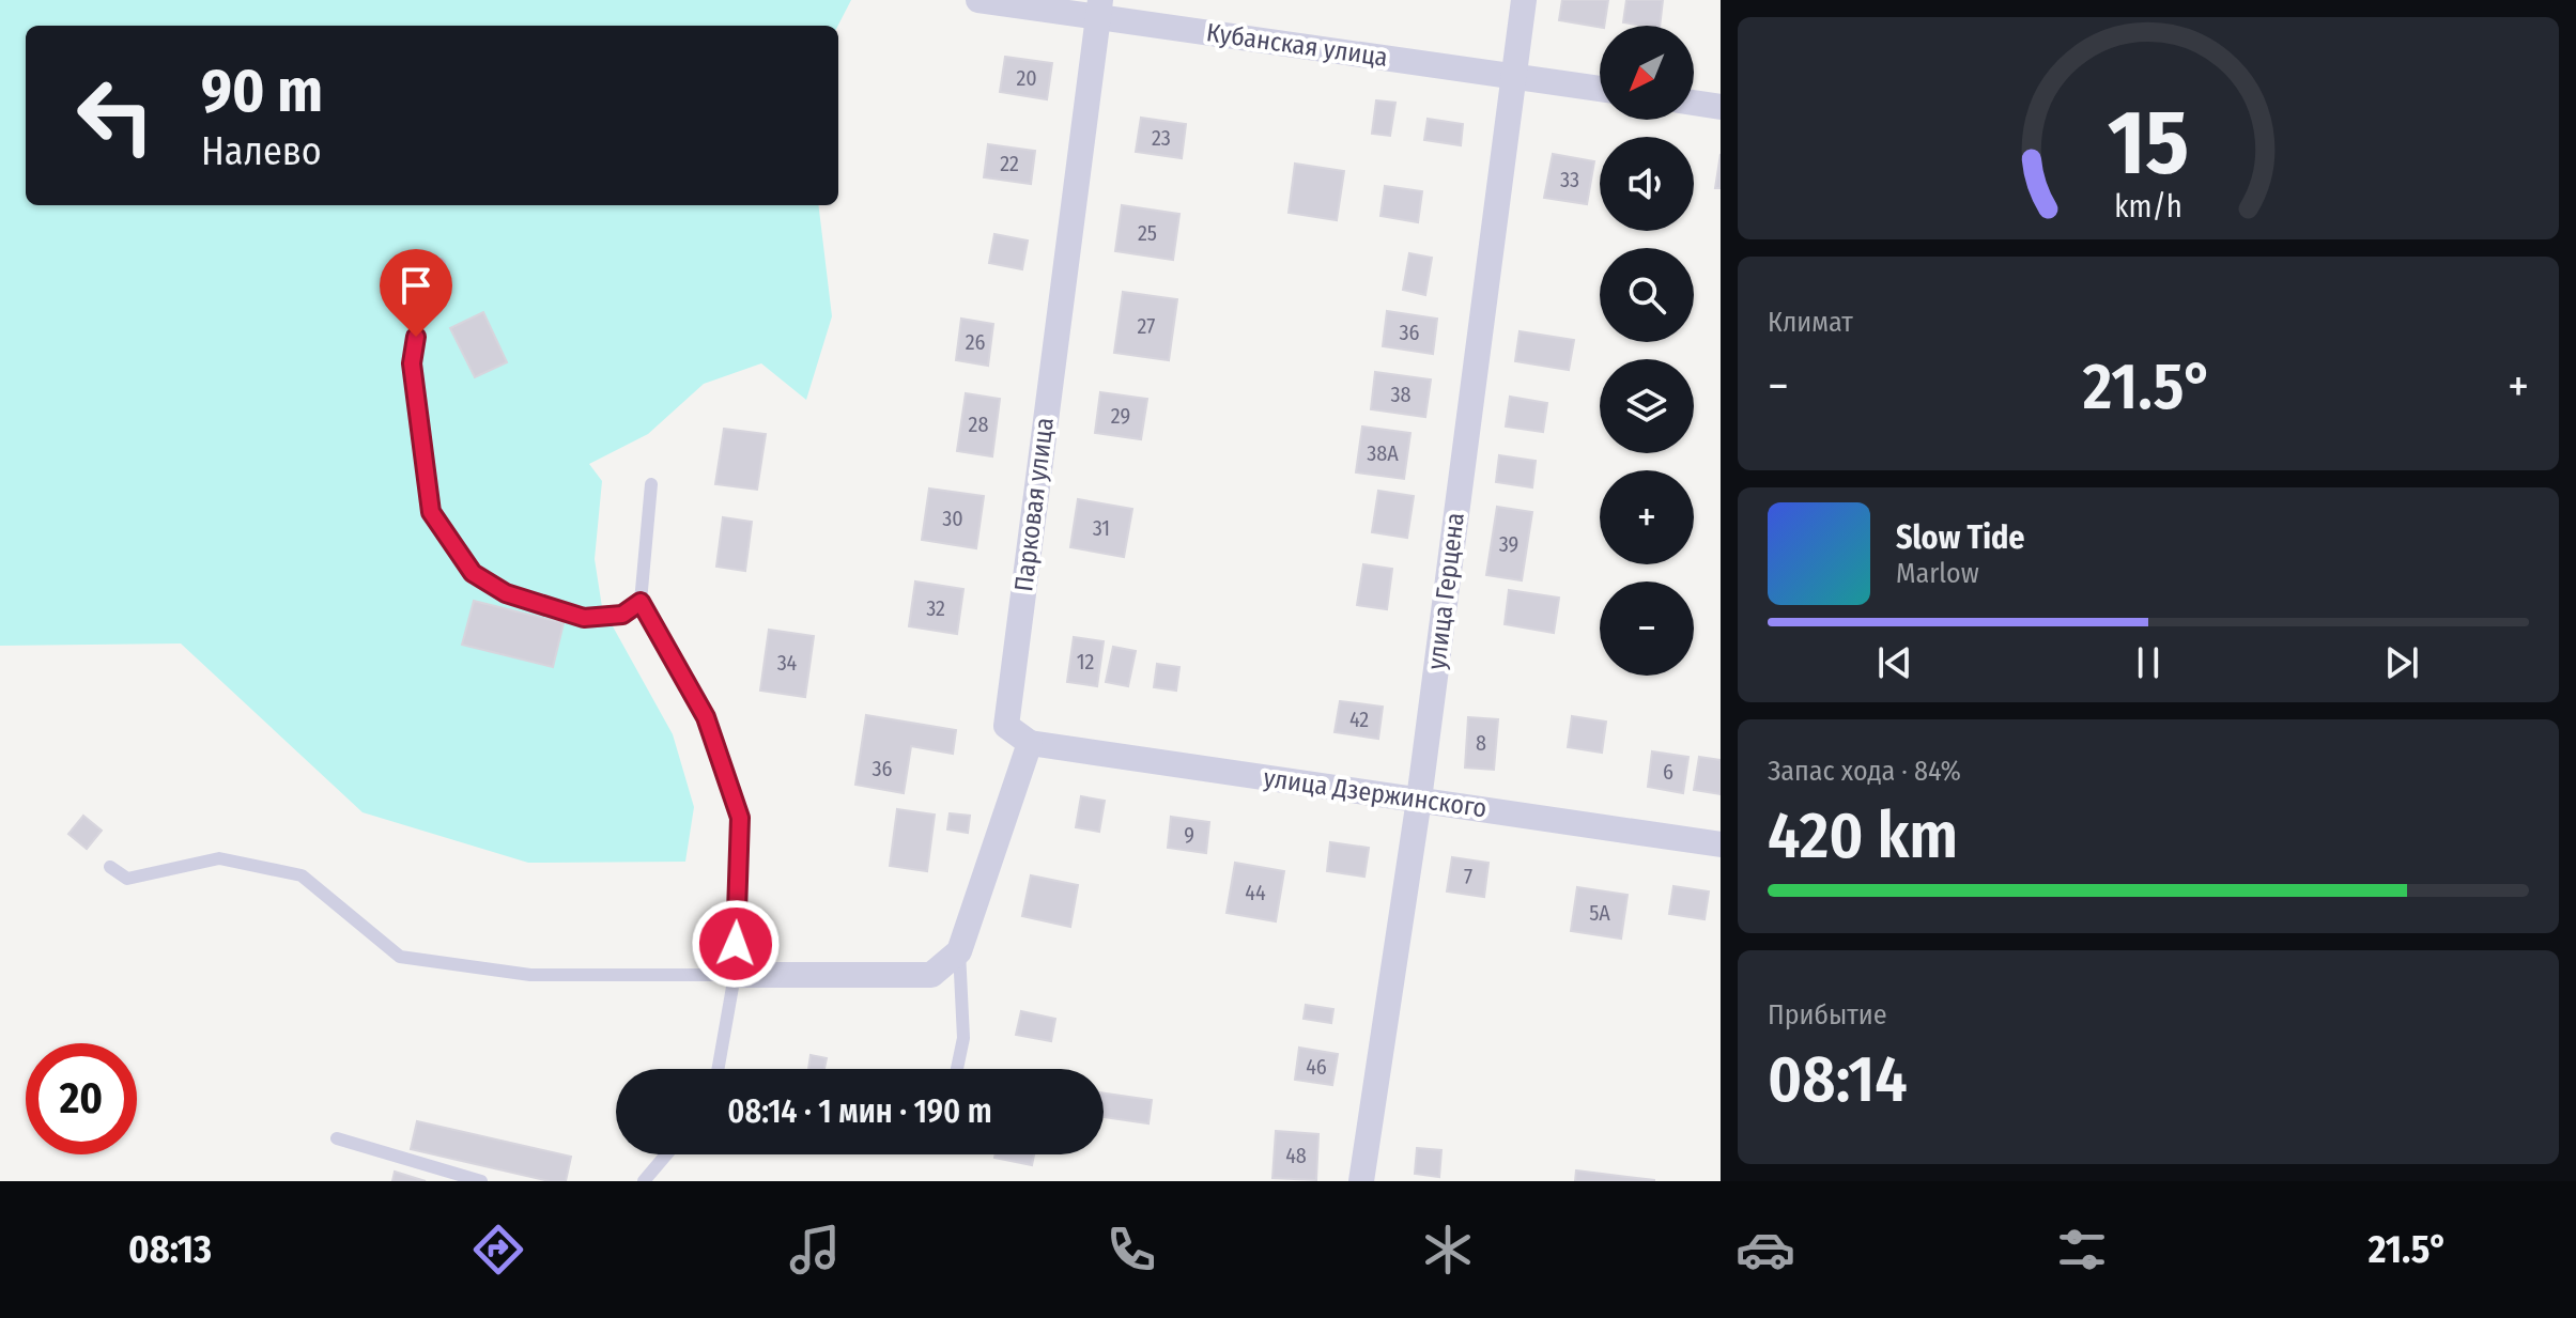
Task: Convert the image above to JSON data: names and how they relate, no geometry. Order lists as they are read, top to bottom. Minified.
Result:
{"streets":{"street":["Кубанская улица","Парковая улица","улица Герцена","улица Дзержинского"]},"crossings":[["Кубанская улица","Парковая улица"],["Кубанская улица","улица Герцена"],["Парковая улица","улица Дзержинского"],["улица Герцена","улица Дзержинского"]],"house_numbers":["20","23","22","33","25","27","36","26","38","29","28","38А","30","31","39","32","12","34","42","8","36","6","9","7","44","5А","46","48"],"north":"bottom left","page":{"map_buttons":["+","−"],"turn":["90 m","Налево"],"tile":["Климат",["Запас хода · 84%","420 km"],["Прибытие","08:14"]],"heat":["−","21.5°","+"],"song":["Slow Tide","Marlow"],"limit":"20","trip":"08:14 · 1 мин · 190 m","tabs":["08:13","21.5°"],"gauge":["15","km/h"]}}
